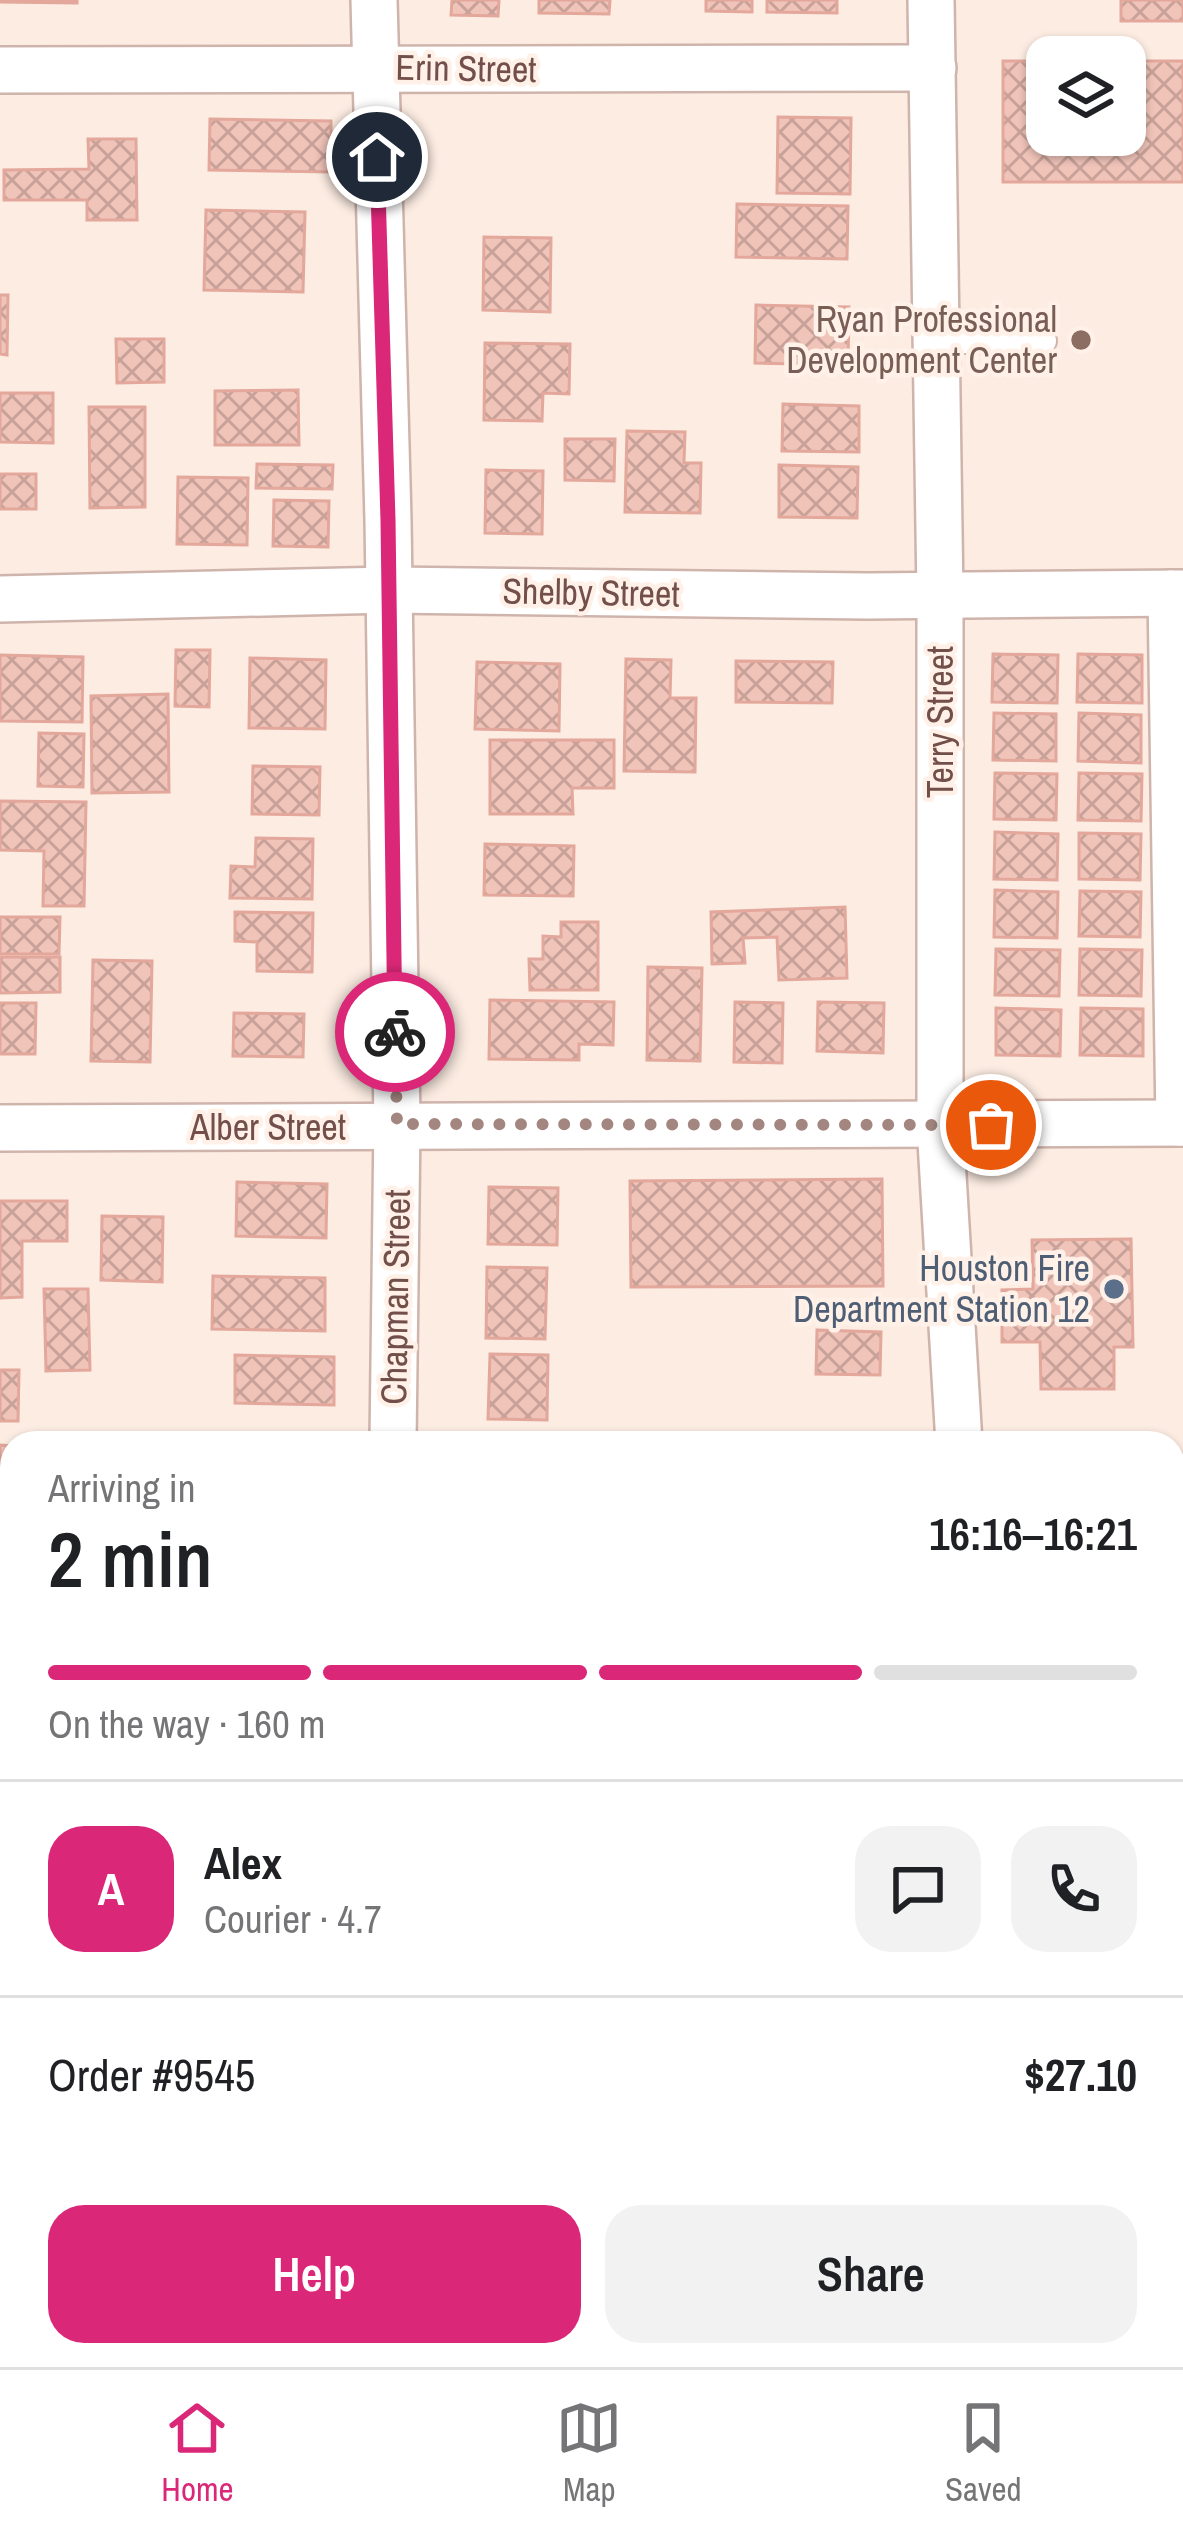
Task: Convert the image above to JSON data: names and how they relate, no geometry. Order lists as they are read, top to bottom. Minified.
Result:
{"streets":{"street":["Erin Street","Shelby Street","Terry Street","Alber Street","Chapman Street"]},"crossings":[["Erin Street","Terry Street"],["Erin Street","Chapman Street"],["Shelby Street","Terry Street"],["Shelby Street","Chapman Street"],["Terry Street","Alber Street"],["Alber Street","Chapman Street"]],"places":["Ryan Professional Development Center","Houston Fire Department Station 12"],"page":{"heading":["2 min","Arriving in","16:16–16:21"],"panel":["Alex","Courier · 4.7","Order #9545","$27.10"],"bar":"On the way · 160 m","round":"A","buttons":["Help","Share"],"tabs":["Home","Map","Saved"]}}
